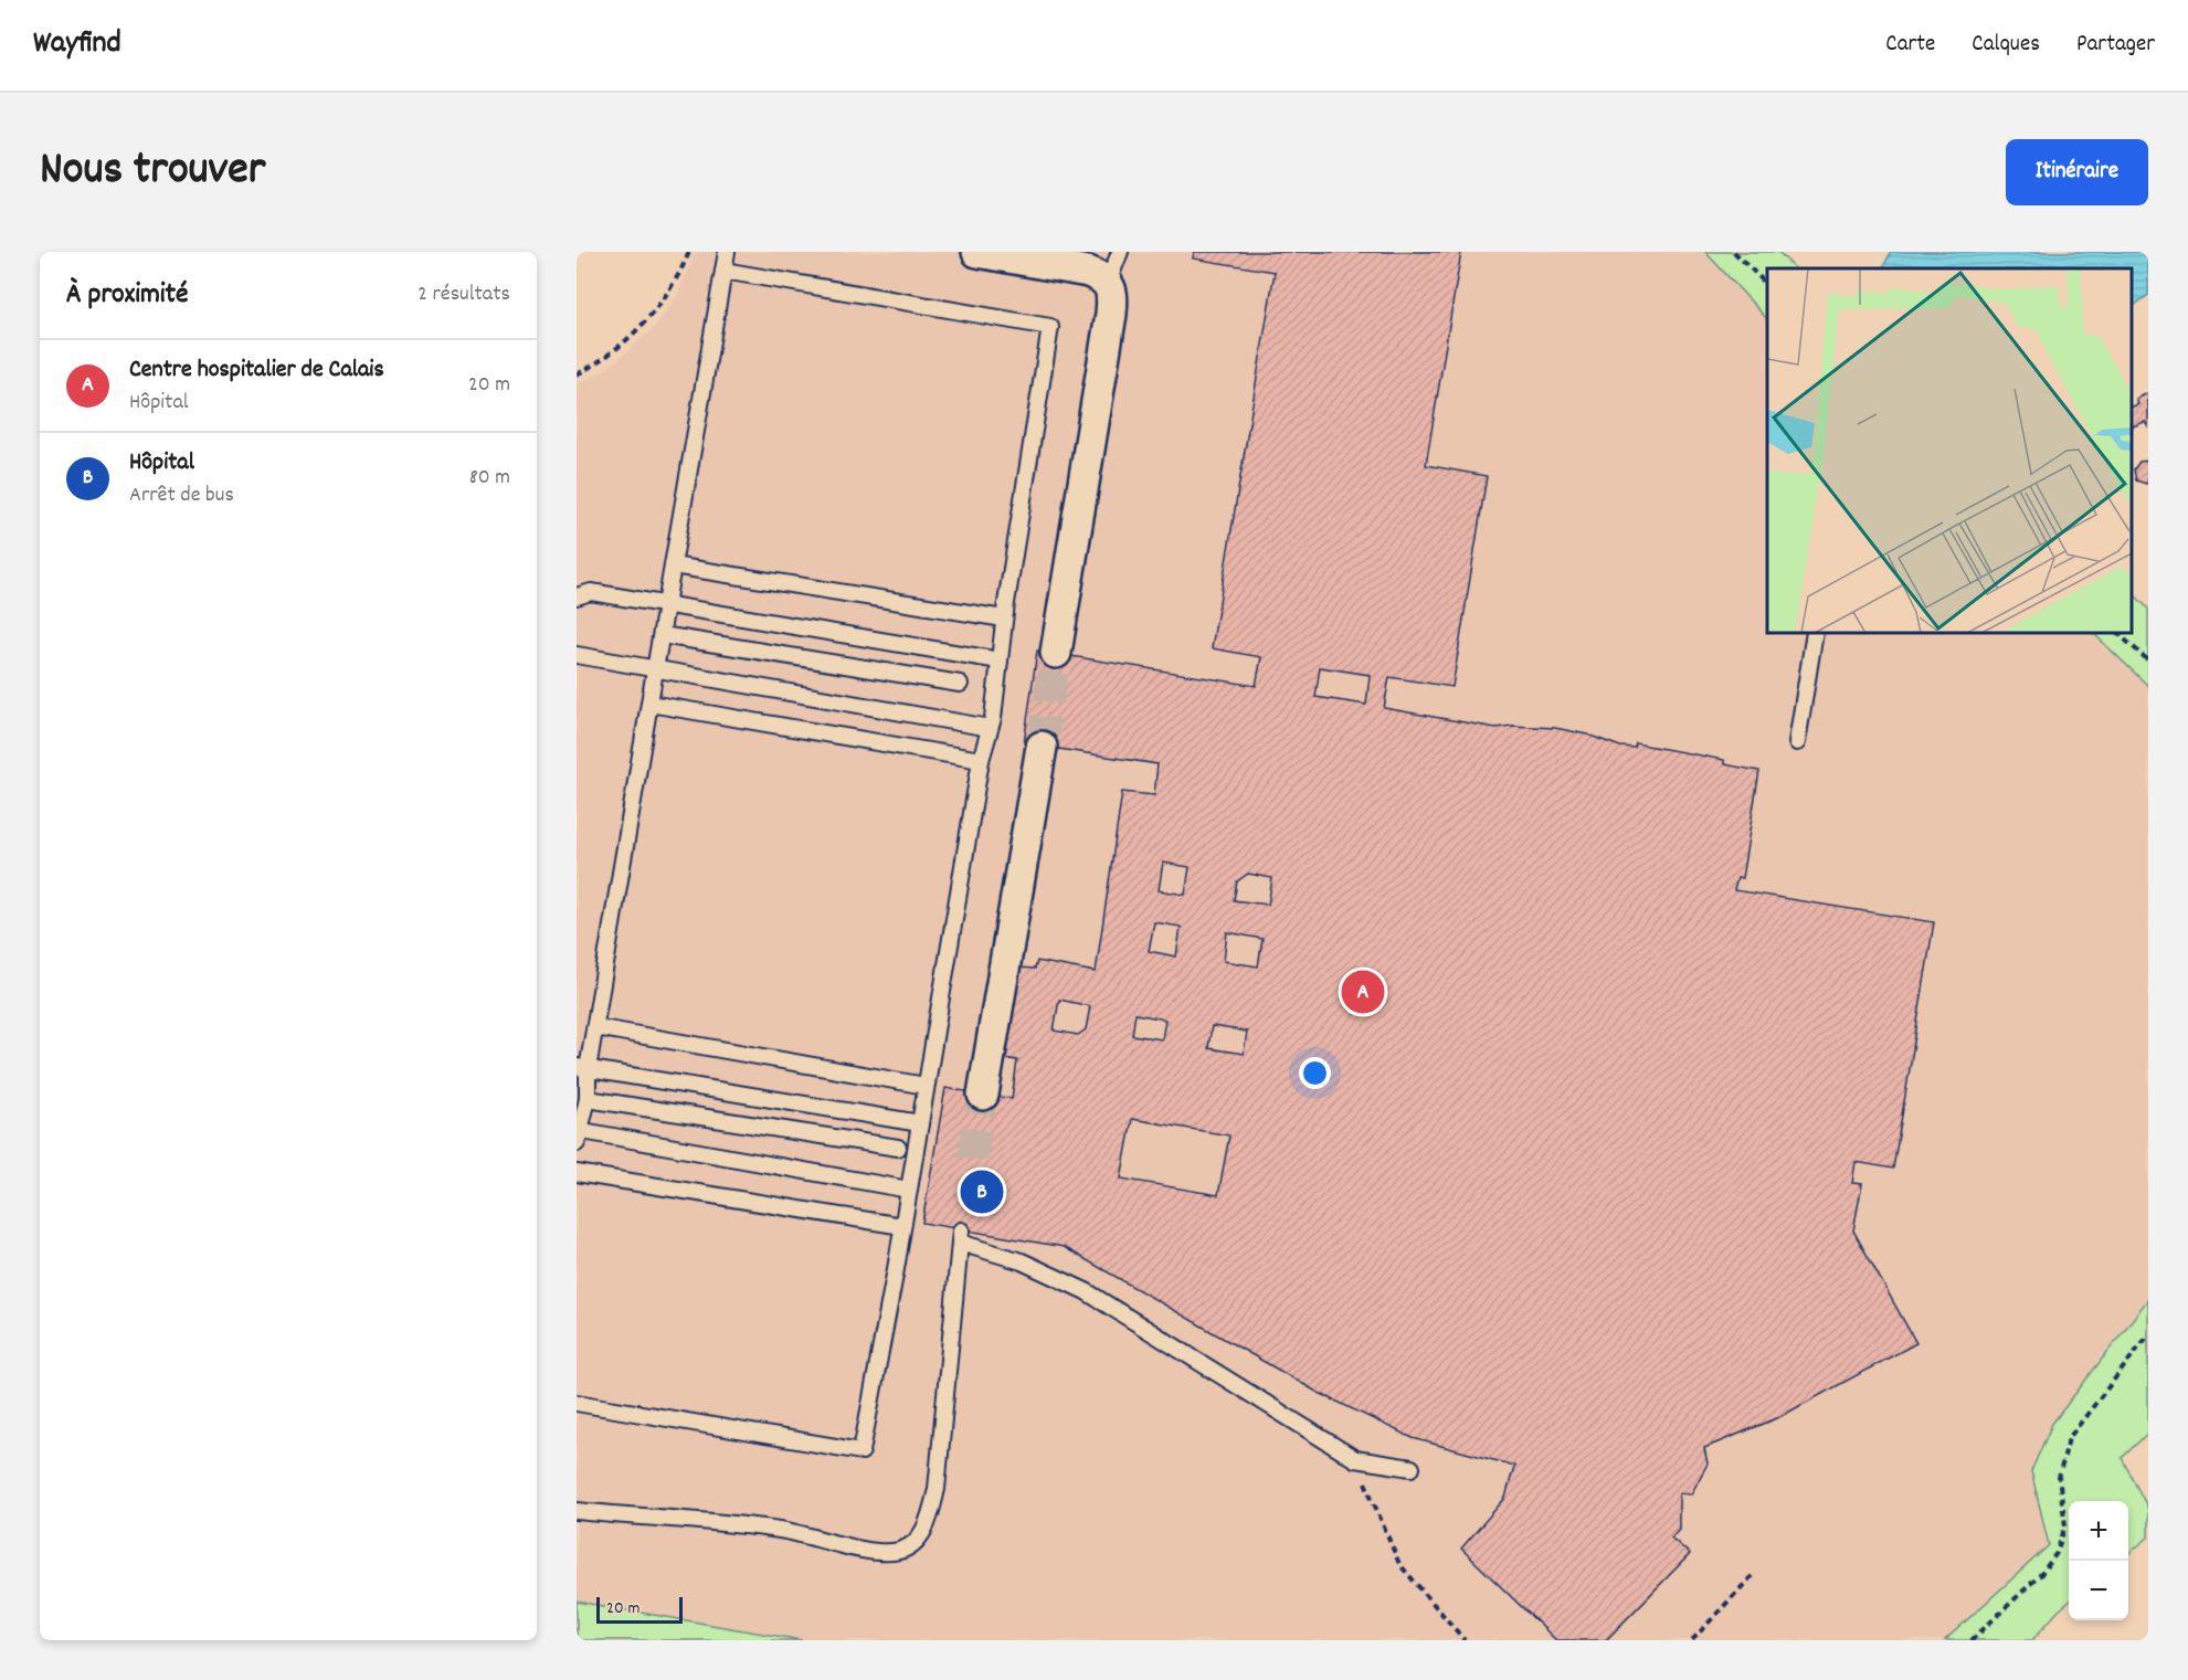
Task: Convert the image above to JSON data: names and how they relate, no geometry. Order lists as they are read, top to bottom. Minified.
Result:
{"scale_bar":"20 m","page":{"header":"Wayfind","nav":["Carte","Calques","Partager"],"title":"Nous trouver","buttons":"Itinéraire","heading":["À proximité","2 résultats"],"list":[{"mark":"A","name":"Centre hospitalier de Calais","note":"Hôpital","value":"20 m"},{"mark":"B","name":"Hôpital","note":"Arrêt de bus","value":"80 m"}],"pins":["A","B"],"map_buttons":["+","−"],"scale":"20 m"}}
